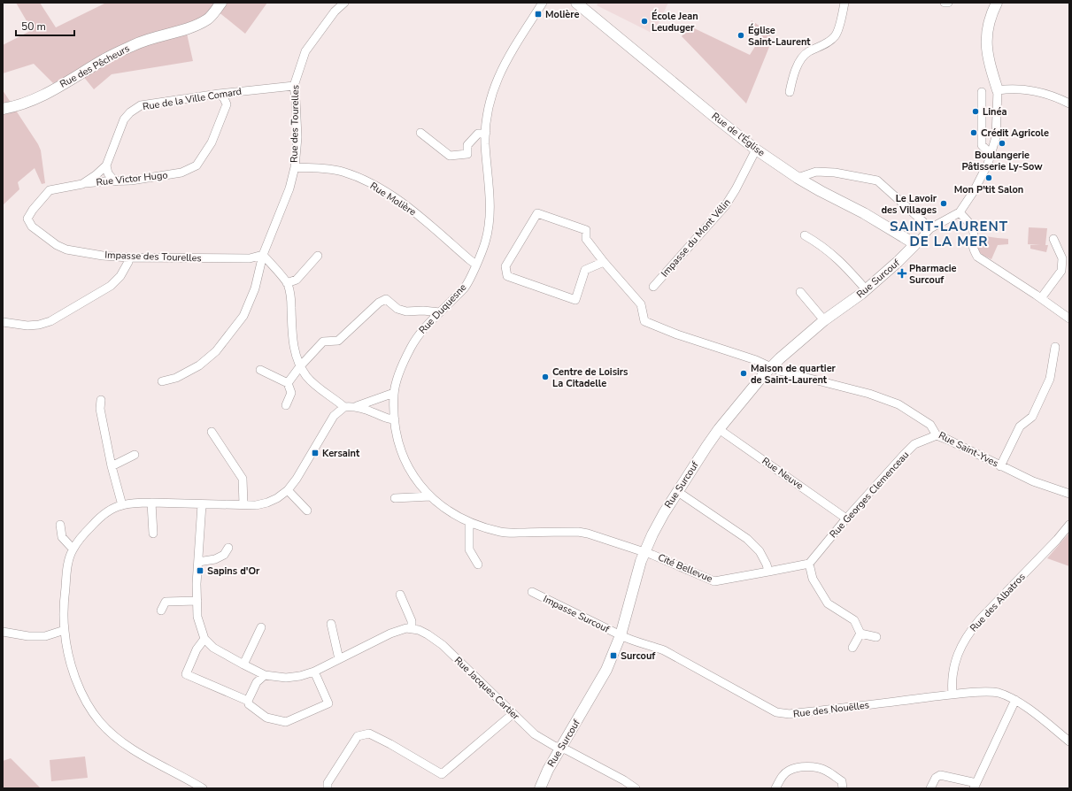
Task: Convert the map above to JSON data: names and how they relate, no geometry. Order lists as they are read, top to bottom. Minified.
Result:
{"streets":{"street":["Rue des Pêcheurs","Rue de la Ville Comard","Rue des Tourelles","Rue de l'Église","Rue Victor Hugo","Rue Molière","Impasse du Mont Vélin","Impasse des Tourelles","Rue Surcouf","Rue Duquesne","Rue Saint-Yves","Rue Neuve","Rue Georges Clemenceau","Cité Bellevue","Rue des Albatros","Impasse Surcouf","Rue Jacques Cartier","Rue des Nouëlles"]},"crossings":[["Rue de la Ville Comard","Rue des Tourelles"],["Rue de la Ville Comard","Rue Victor Hugo"],["Rue de la Ville Comard","Impasse des Tourelles"],["Rue des Tourelles","Rue Molière"],["Rue des Tourelles","Impasse des Tourelles"],["Rue de l'Église","Impasse du Mont Vélin"],["Rue de l'Église","Rue Surcouf"],["Rue Molière","Rue Duquesne"],["Rue Surcouf","Rue Duquesne"],["Rue Surcouf","Rue Saint-Yves"],["Rue Surcouf","Rue Neuve"],["Rue Surcouf","Cité Bellevue"],["Rue Surcouf","Impasse Surcouf"],["Rue Surcouf","Rue Jacques Cartier"],["Rue Surcouf","Rue des Nouëlles"],["Rue Duquesne","Cité Bellevue"],["Rue Saint-Yves","Rue Georges Clemenceau"],["Rue Neuve","Rue Georges Clemenceau"],["Rue Georges Clemenceau","Cité Bellevue"],["Rue des Albatros","Rue des Nouëlles"],["Impasse Surcouf","Rue des Nouëlles"]],"districts":["SAINT-LAURENT DE LA MER"],"places":{"transit":["Molière","Kersaint","Sapins d'Or","Surcouf"],"other":["École Jean Leuduger","Église Saint-Laurent","Linéa","Crédit Agricole","Boulangerie Pâtisserie Ly-Sow","Mon P'tit Salon","Le Lavoir des Villages","Maison de quartier de Saint-Laurent","Centre de Loisirs La Citadelle"],"health":["Pharmacie Surcouf"]},"scale_bar":"50 m"}
